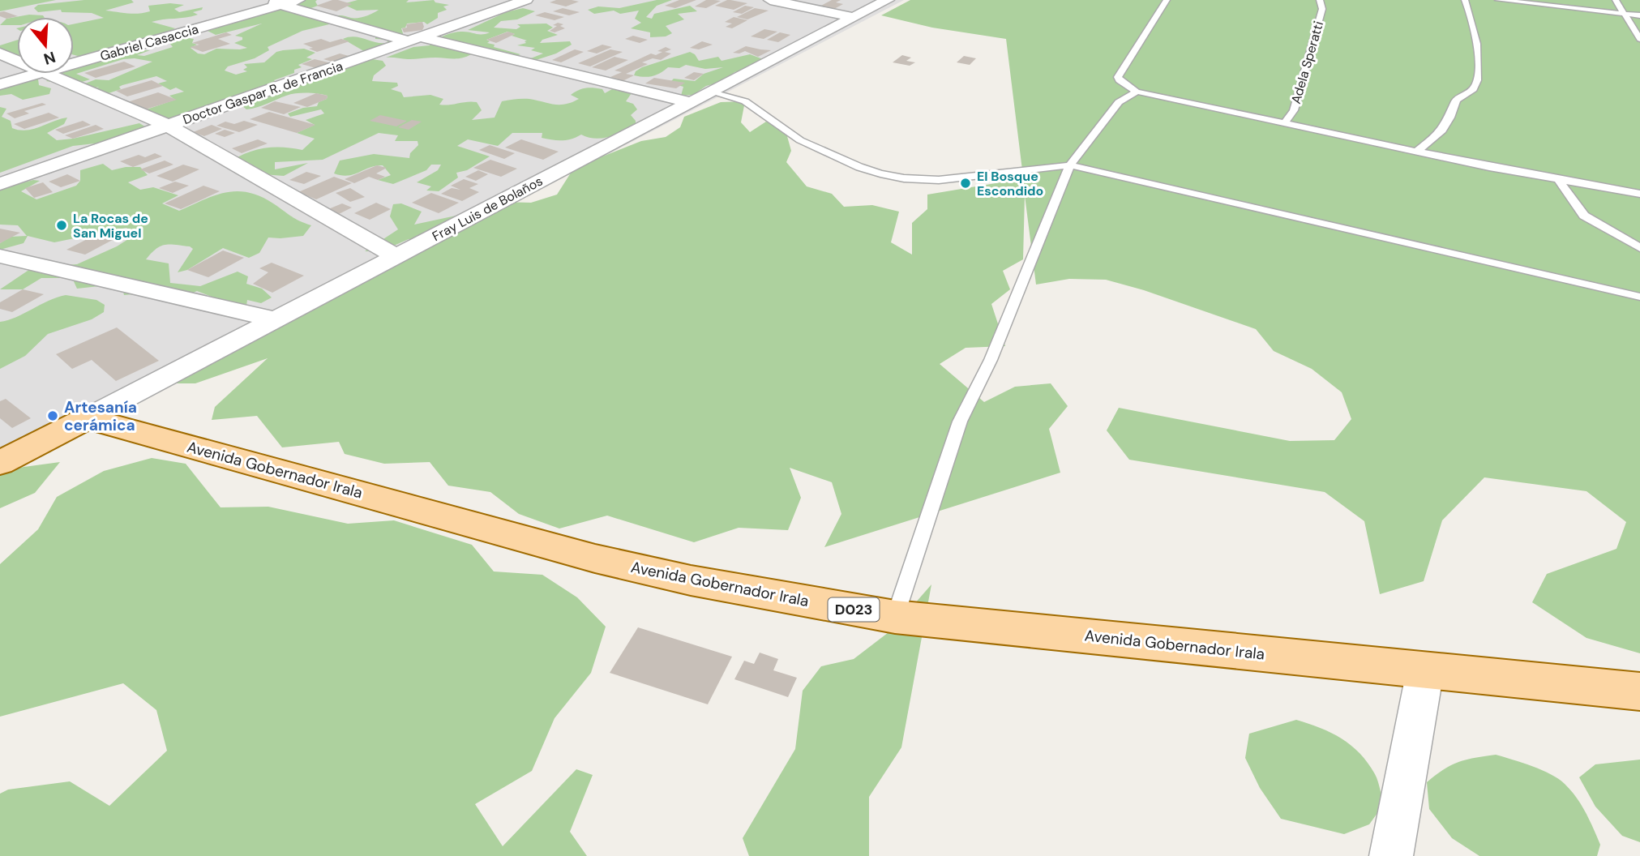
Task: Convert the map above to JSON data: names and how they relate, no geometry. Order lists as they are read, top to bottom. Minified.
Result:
{"streets":{"main road":["Avenida Gobernador Irala","D023"],"street":["Gabriel Casaccia","Doctor Gaspar R. de Francia","Fray Luis de Bolaños"],"lane":["Adela Speratti"]},"crossings":[["Fray Luis de Bolaños","Avenida Gobernador Irala"]],"places":["El Bosque Escondido","La Rocas de San Miguel","Artesanía cerámica"],"north":"bottom"}
